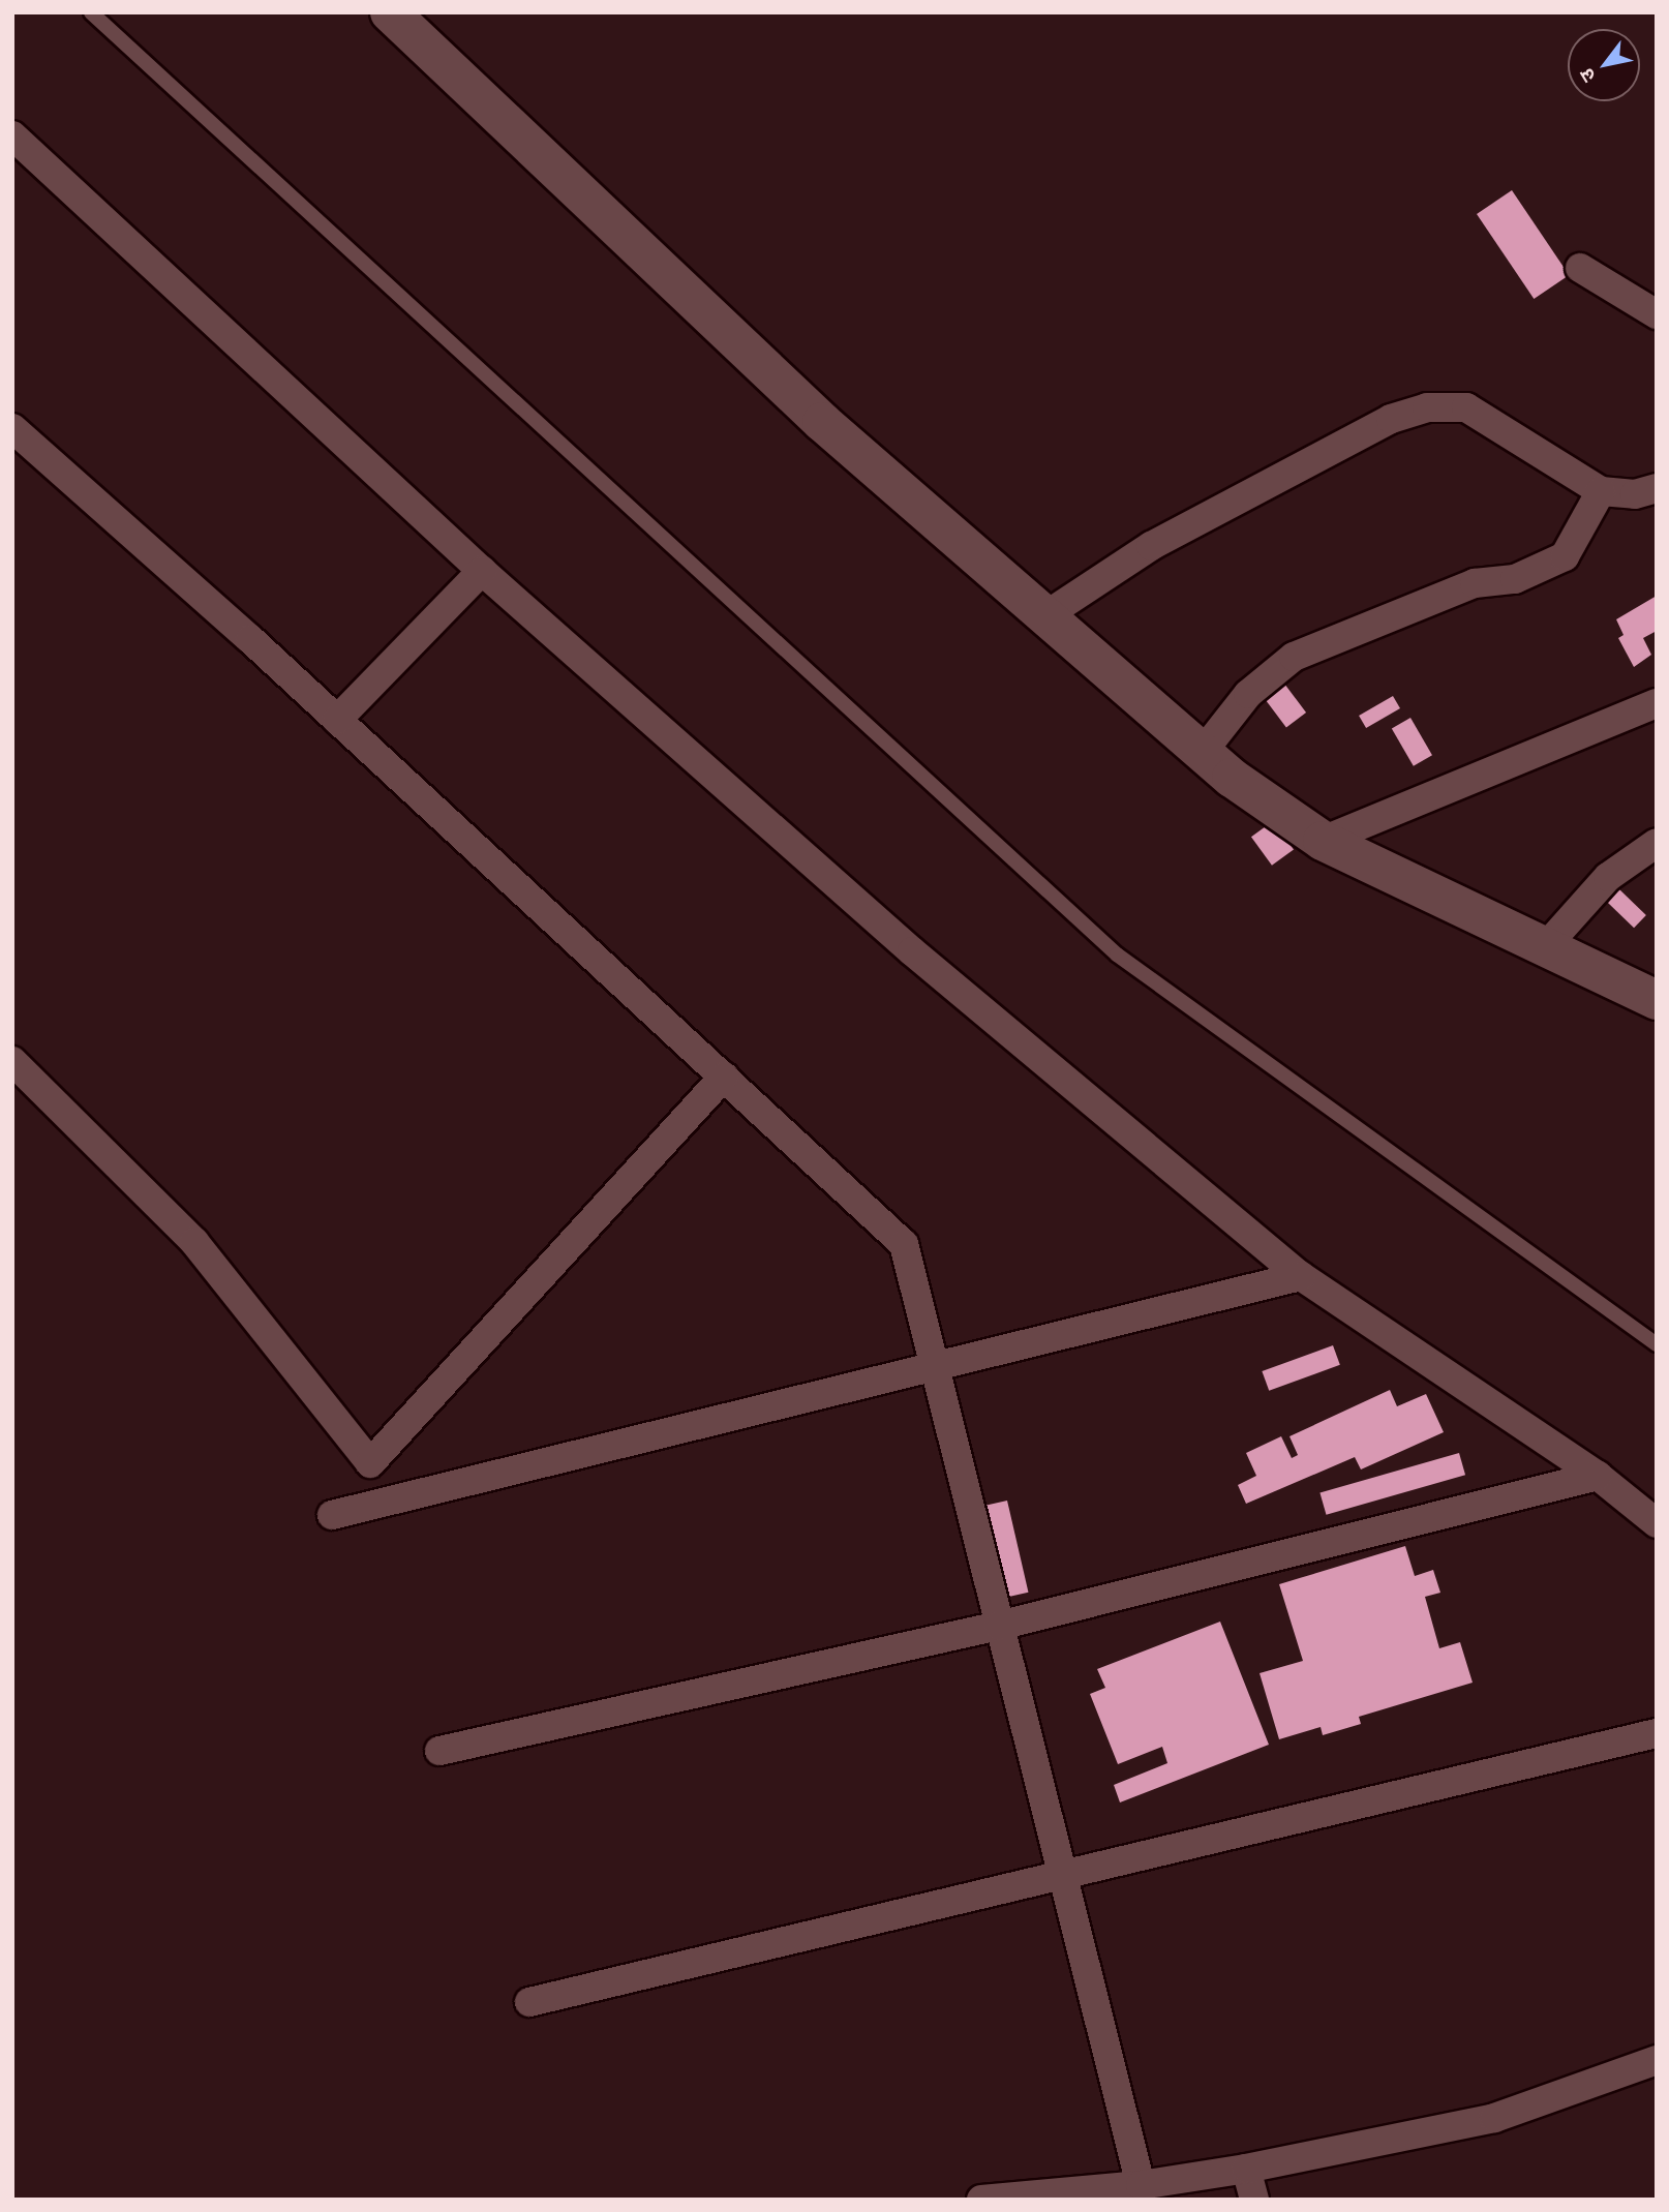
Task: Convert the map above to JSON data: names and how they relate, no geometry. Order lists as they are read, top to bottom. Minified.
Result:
{"north":"bottom left"}
